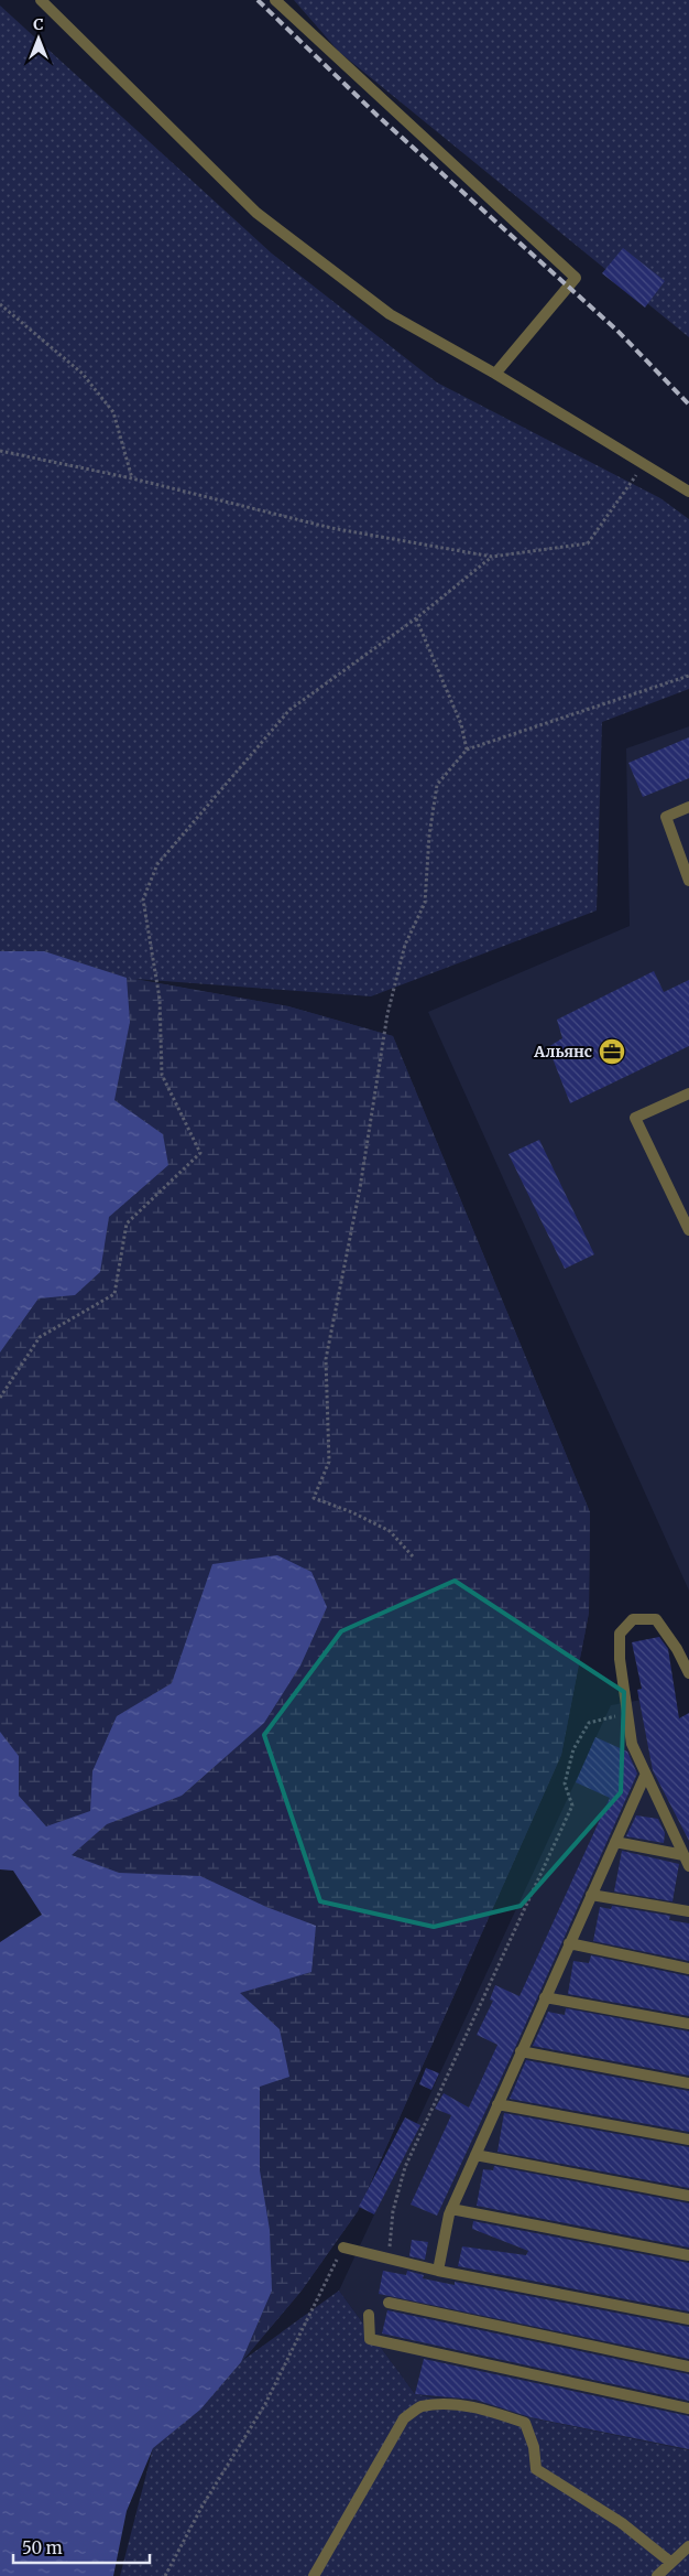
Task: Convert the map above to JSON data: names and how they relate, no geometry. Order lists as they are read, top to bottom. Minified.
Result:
{"places":{"office":["Альянс"]},"scale_bar":"50 m","north":"top"}
